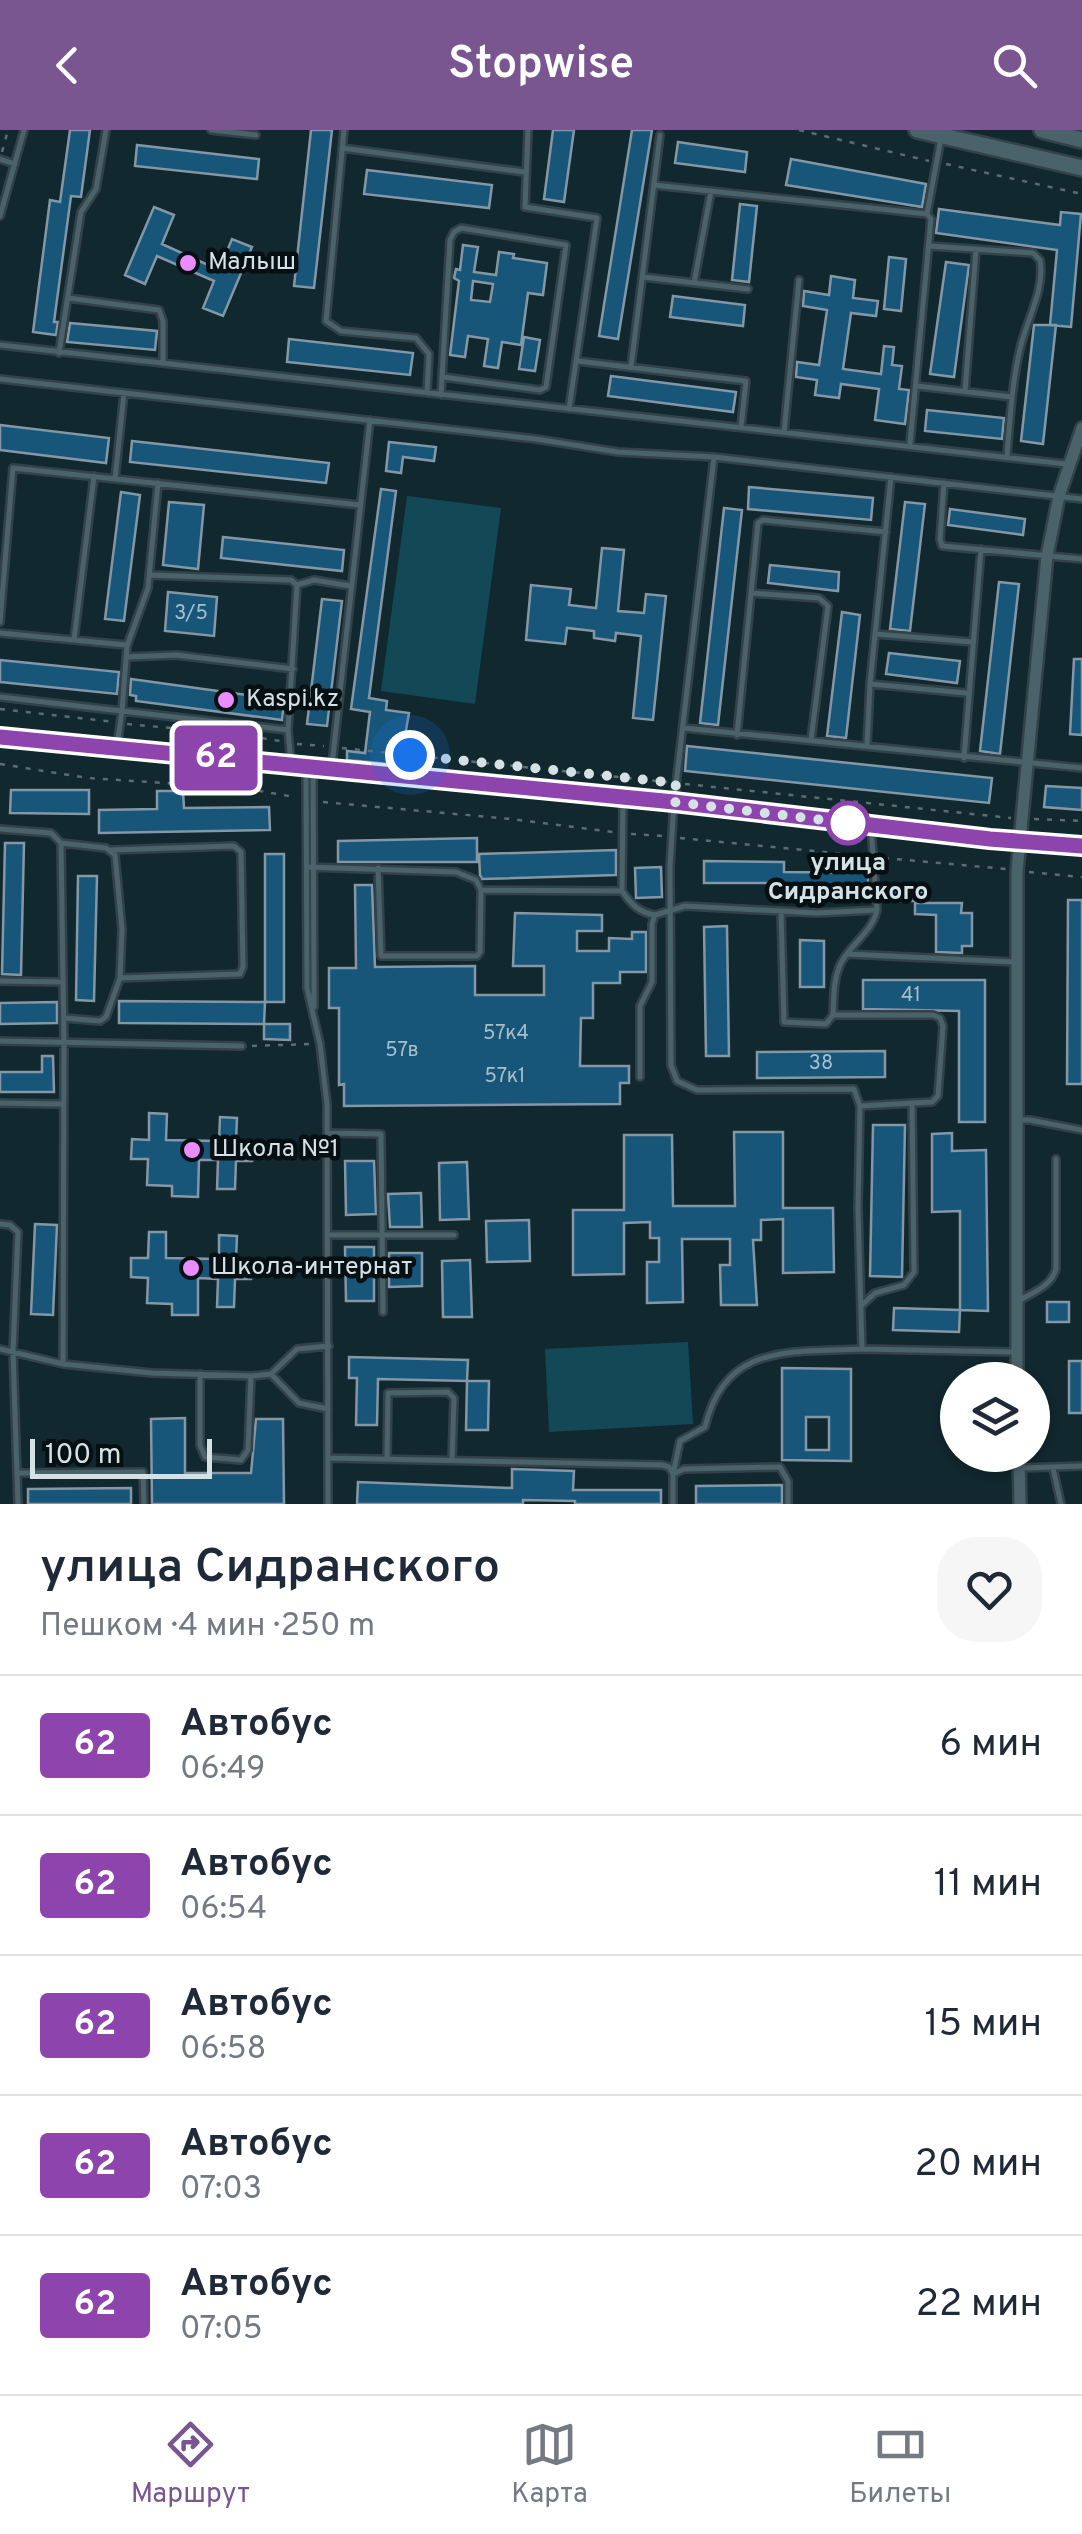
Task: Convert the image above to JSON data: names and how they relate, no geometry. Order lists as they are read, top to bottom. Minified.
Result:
{"places":["Малыш","Kaspi.kz","улица Сидранского","Школа №1","Школа-интернат"],"lines":["bus line 62"],"house_numbers":["3/5","41","57к4","57в","38","57к1"],"scale_bar":"100 m","page":{"header":"Stopwise","on_map":"62","scale":"100 m","heading":["улица Сидранского","Пешком · 4 мин · 250 m"],"list":[{"mark":"62","name":"Автобус","note":"06:49","value":"6 мин"},{"mark":"62","name":"Автобус","note":"06:54","value":"11 мин"},{"mark":"62","name":"Автобус","note":"06:58","value":"15 мин"},{"mark":"62","name":"Автобус","note":"07:03","value":"20 мин"},{"mark":"62","name":"Автобус","note":"07:05","value":"22 мин"}],"tabs":["Маршрут","Карта","Билеты"]}}
